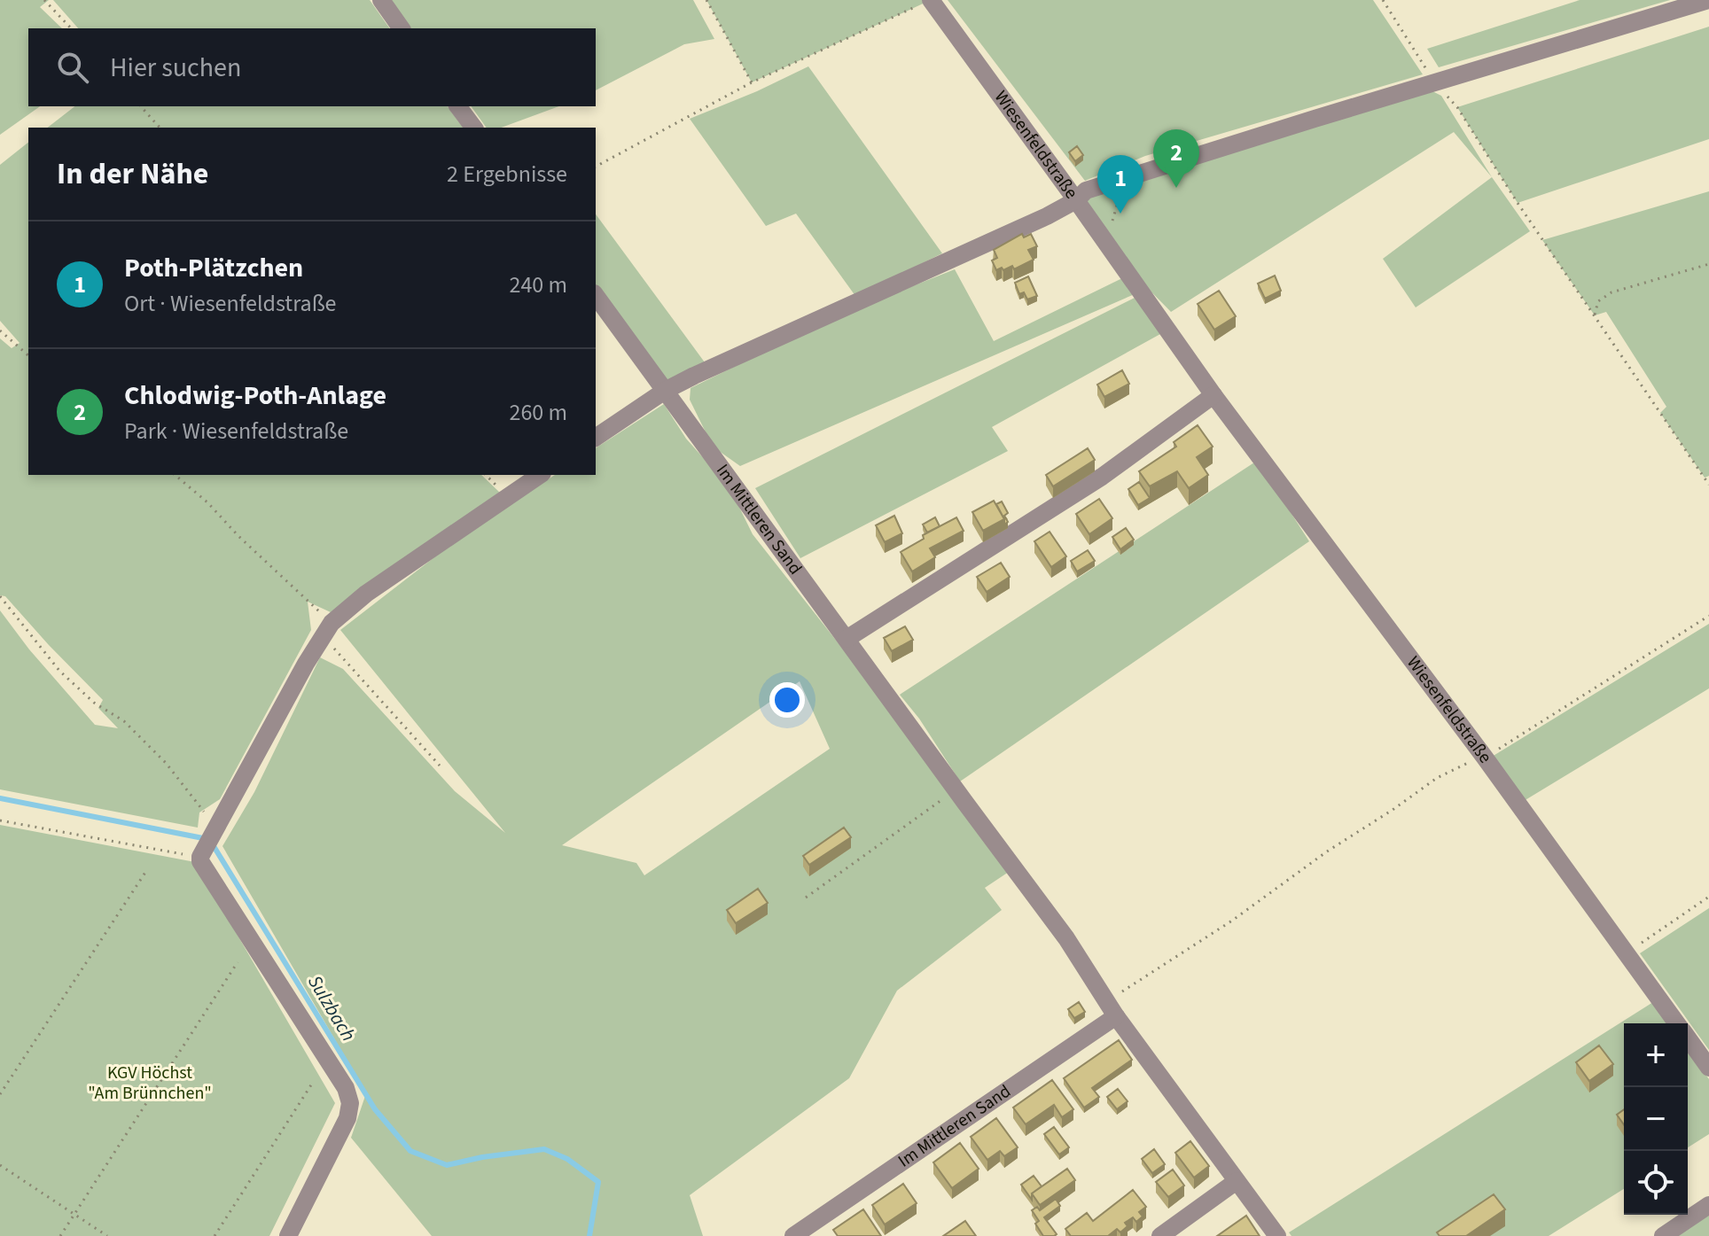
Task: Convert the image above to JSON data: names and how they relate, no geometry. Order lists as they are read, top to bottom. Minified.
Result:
{"streets":{"street":["Wiesenfeldstraße","Im Mittleren Sand"]},"water":["Sulzbach"],"parks":["KGV Höchst \"Am Brünnchen\""],"page":{"search":"Hier suchen","heading":["In der Nähe","2 Ergebnisse"],"pins":["2","1"],"list":[{"mark":"1","name":"Poth-Plätzchen","note":"Ort · Wiesenfeldstraße","value":"240 m"},{"mark":"2","name":"Chlodwig-Poth-Anlage","note":"Park · Wiesenfeldstraße","value":"260 m"}],"map_buttons":["+","−"]}}
